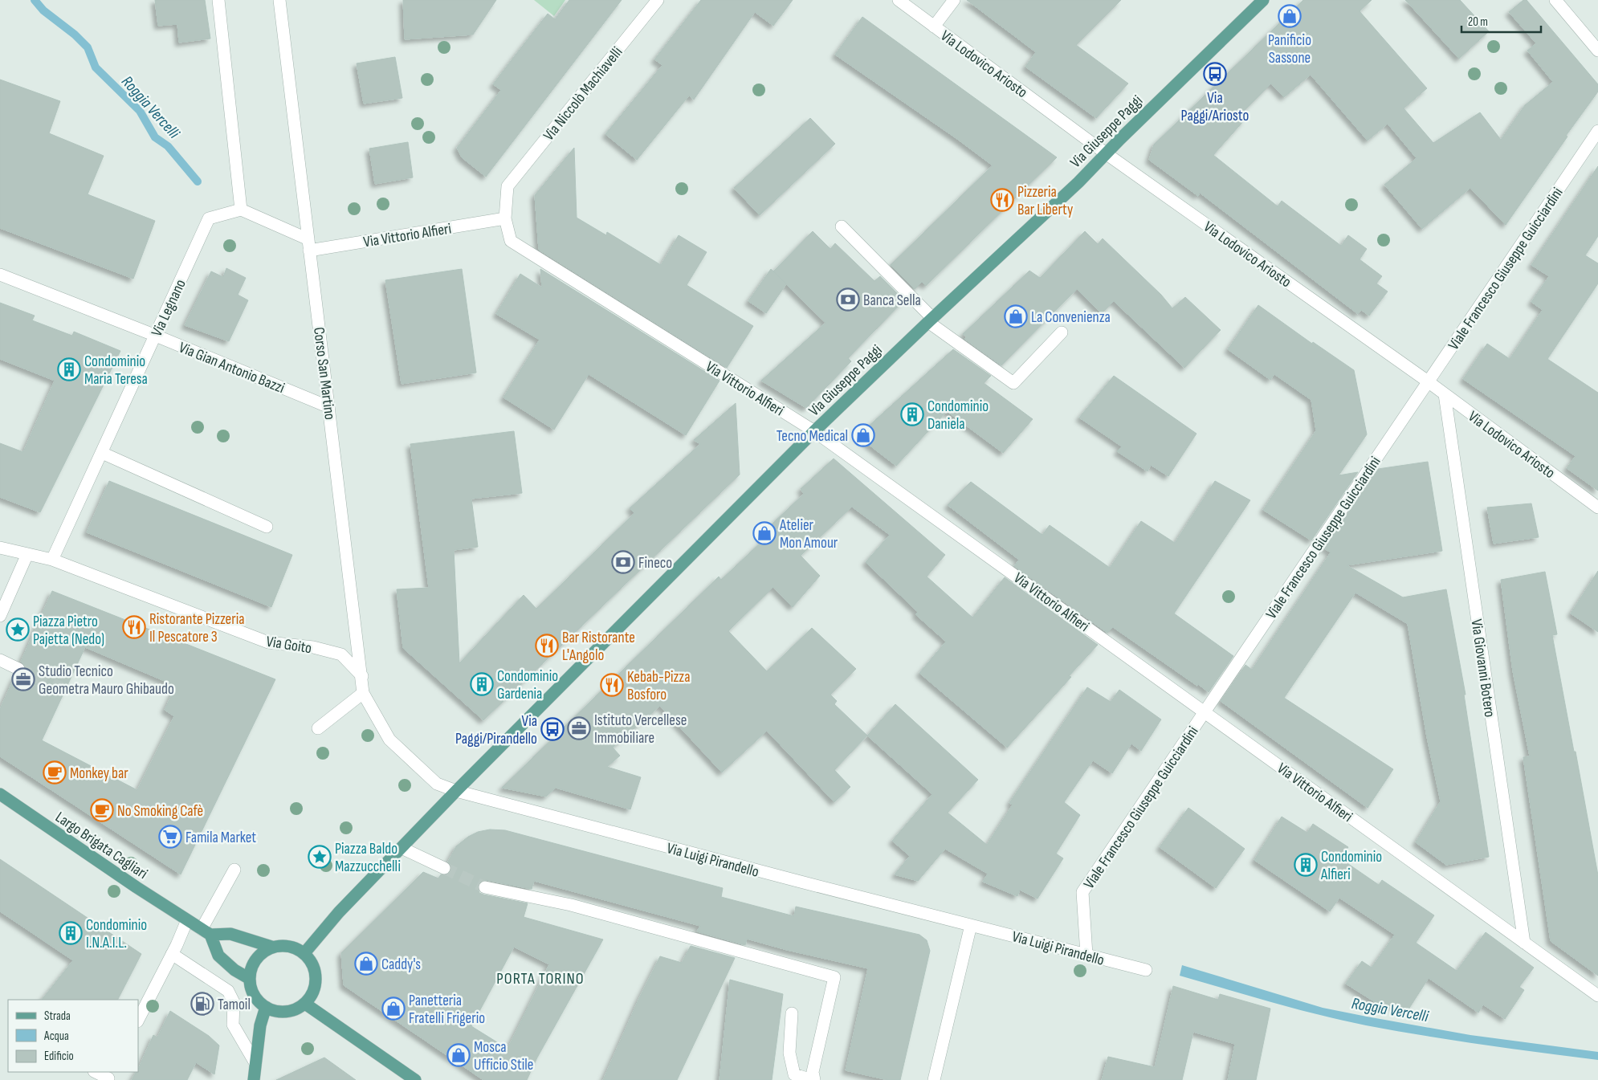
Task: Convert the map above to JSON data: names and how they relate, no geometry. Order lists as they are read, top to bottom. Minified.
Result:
{"streets":{"main road":["Via Giuseppe Paggi","Largo Brigata Cagliari"],"street":["Via Lodovico Ariosto","Via Niccolò Machiavelli","Via Vittorio Alfieri","Viale Francesco Giuseppe Guicciardini","Via Legnano","Via Gian Antonio Bazzi","Corso San Martino","Via Goito","Via Giovanni Botero","Via Luigi Pirandello"]},"crossings":[["Via Lodovico Ariosto","Via Giuseppe Paggi"],["Via Lodovico Ariosto","Viale Francesco Giuseppe Guicciardini"],["Via Lodovico Ariosto","Via Giovanni Botero"],["Via Niccolò Machiavelli","Via Vittorio Alfieri"],["Via Giuseppe Paggi","Via Vittorio Alfieri"],["Via Giuseppe Paggi","Corso San Martino"],["Via Giuseppe Paggi","Via Luigi Pirandello"],["Via Vittorio Alfieri","Viale Francesco Giuseppe Guicciardini"],["Via Vittorio Alfieri","Corso San Martino"],["Via Vittorio Alfieri","Via Giovanni Botero"],["Viale Francesco Giuseppe Guicciardini","Via Luigi Pirandello"],["Via Legnano","Via Gian Antonio Bazzi"],["Via Legnano","Via Goito"],["Via Gian Antonio Bazzi","Corso San Martino"],["Corso San Martino","Via Goito"],["Corso San Martino","Via Luigi Pirandello"]],"districts":["PORTA TORINO"],"water":["Roggia Vercelli"],"places":{"shop":["Panificio Sassone","La Convenienza","Tecno Medical","Atelier Mon Amour","Caddy's","Panetteria Fratelli Frigerio","Mosca Ufficio Stile"],"bus stop":["Via Paggi/Ariosto","Via Paggi/Pirandello"],"restaurant":["Pizzeria Bar Liberty","Ristorante Pizzeria Il Pescatore 3","Bar Ristorante L'Angolo","Kebab-Pizza Bosforo"],"bank":["Banca Sella","Fineco"],"building":["Condominio Maria Teresa","Condominio Daniela","Condominio Gardenia","Condominio Alfieri","Condominio I.N.A.I.L."],"place":["Piazza Pietro Pajetta (Nedo)","Piazza Baldo Mazzucchelli"],"office":["Studio Tecnico Geometra Mauro Ghibaudo","Istituto Vercellese Immobiliare"],"cafe":["Monkey bar","No Smoking Cafè"],"supermarket":["Famila Market"],"fuel station":["Tamoil"]},"legend":["Strada","Acqua","Edificio"],"scale_bar":"20 m"}
